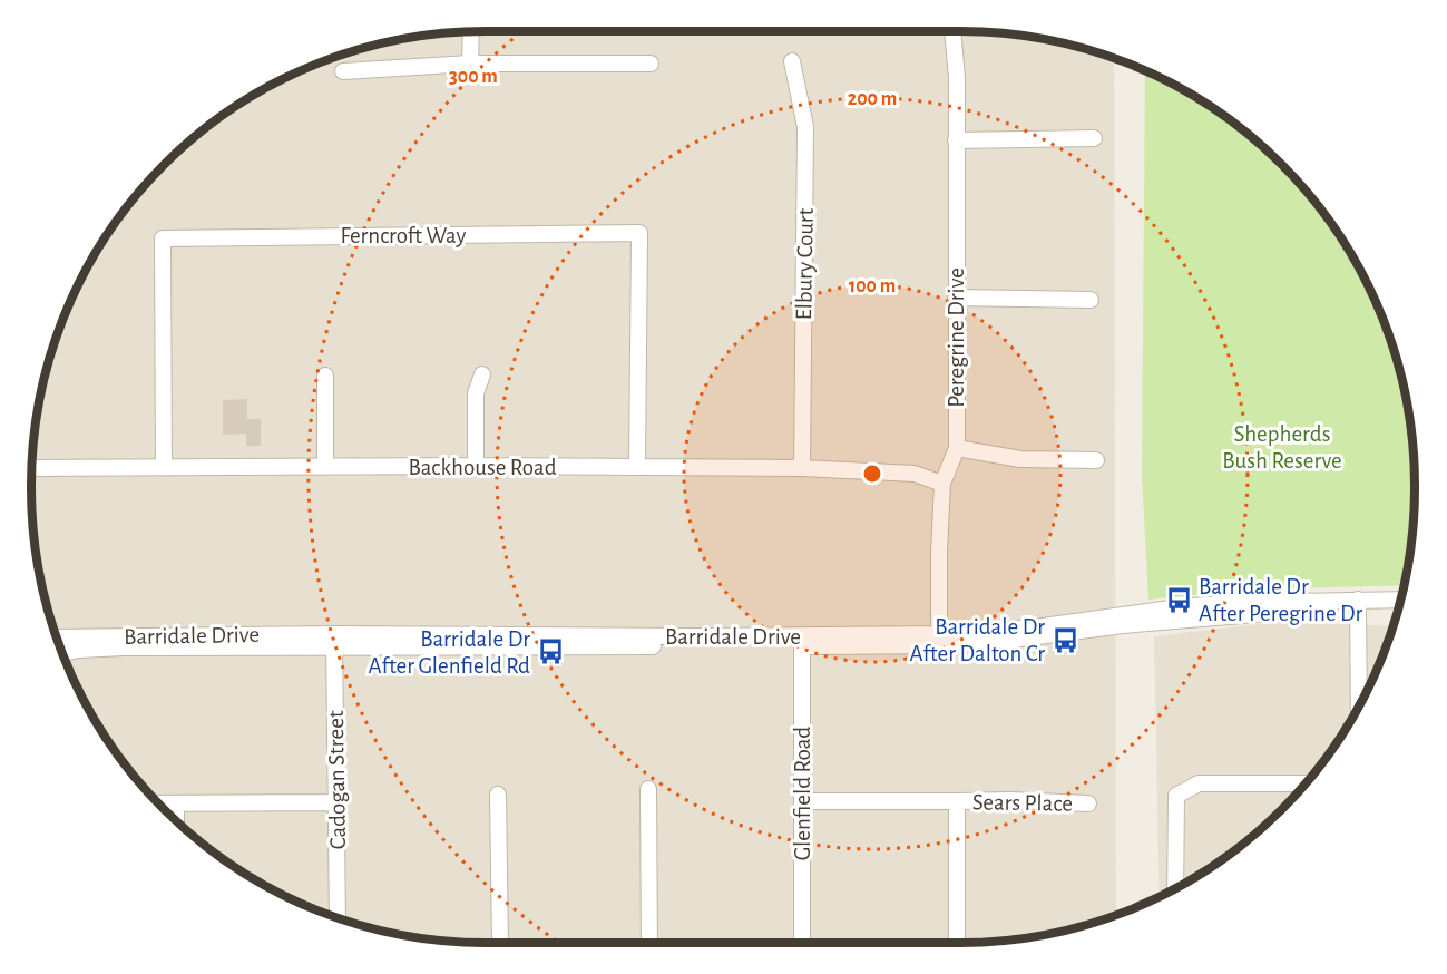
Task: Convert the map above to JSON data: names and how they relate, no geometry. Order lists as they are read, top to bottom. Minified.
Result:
{"streets":{"street":["Ferncroft Way","Elbury Court","Peregrine Drive","Backhouse Road","Barridale Drive","Cadogan Street","Glenfield Road","Sears Place"]},"crossings":[["Ferncroft Way","Backhouse Road"],["Elbury Court","Backhouse Road"],["Peregrine Drive","Backhouse Road"],["Peregrine Drive","Barridale Drive"],["Barridale Drive","Cadogan Street"],["Barridale Drive","Glenfield Road"],["Glenfield Road","Sears Place"]],"parks":["Shepherds Bush Reserve"],"places":{"bus stop":["Barridale Dr After Peregrine Dr","Barridale Dr After Dalton Cr","Barridale Dr After Glenfield Rd"]},"rings":["300 m","200 m","100 m"]}
